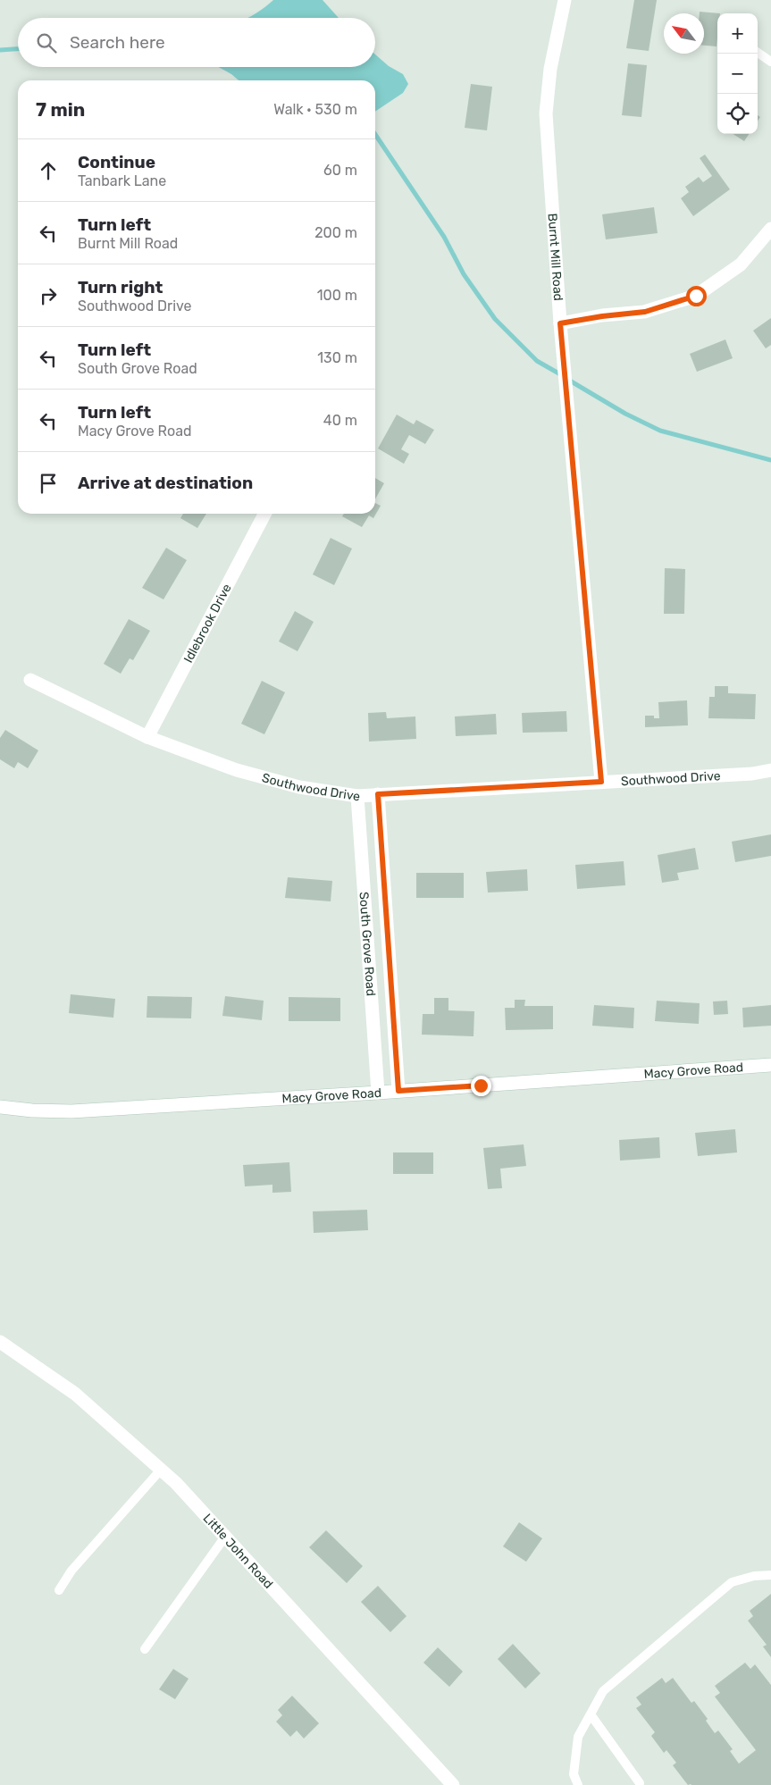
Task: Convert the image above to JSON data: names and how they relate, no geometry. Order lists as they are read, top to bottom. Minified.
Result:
{"streets":{"street":["Burnt Mill Road","Idlebrook Drive","Southwood Drive","South Grove Road","Macy Grove Road","Little John Road"]},"crossings":[["Burnt Mill Road","Southwood Drive"],["Idlebrook Drive","Southwood Drive"],["Southwood Drive","South Grove Road"],["South Grove Road","Macy Grove Road"]],"north":"top left","page":{"map_buttons":["+","−"],"search":"Search here","heading":["7 min","Walk · 530 m"],"list":[["Continue","Tanbark Lane","60 m"],["Turn left","Burnt Mill Road","200 m"],["Turn right","Southwood Drive","100 m"],["Turn left","South Grove Road","130 m"],["Turn left","Macy Grove Road","40 m"],"Arrive at destination"]}}
